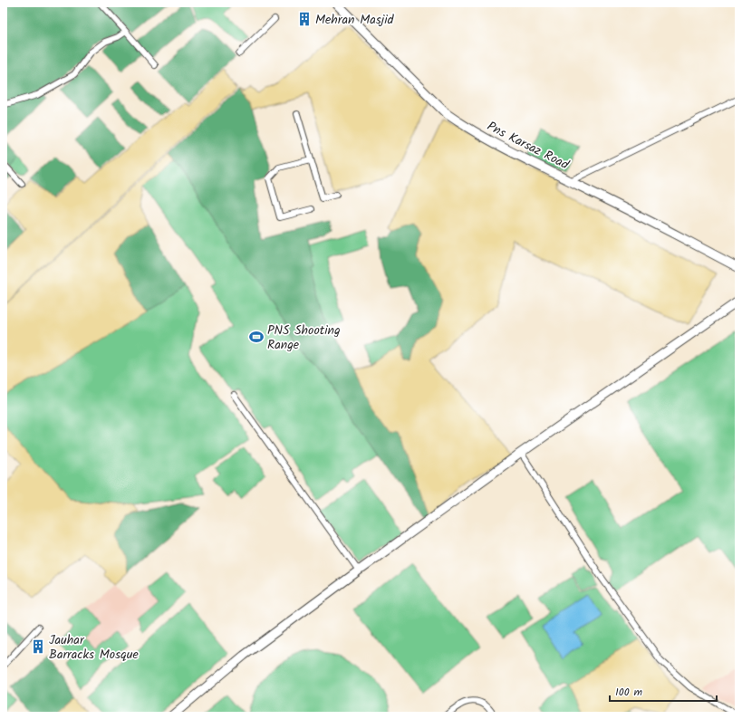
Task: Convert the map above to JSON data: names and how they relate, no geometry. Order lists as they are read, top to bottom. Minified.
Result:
{"streets":{"street":["Pns Karsaz Road"]},"places":{"building":["Mehran Masjid","Jauhar Barracks Mosque"],"sports":["PNS Shooting Range"]},"scale_bar":"100 m"}
